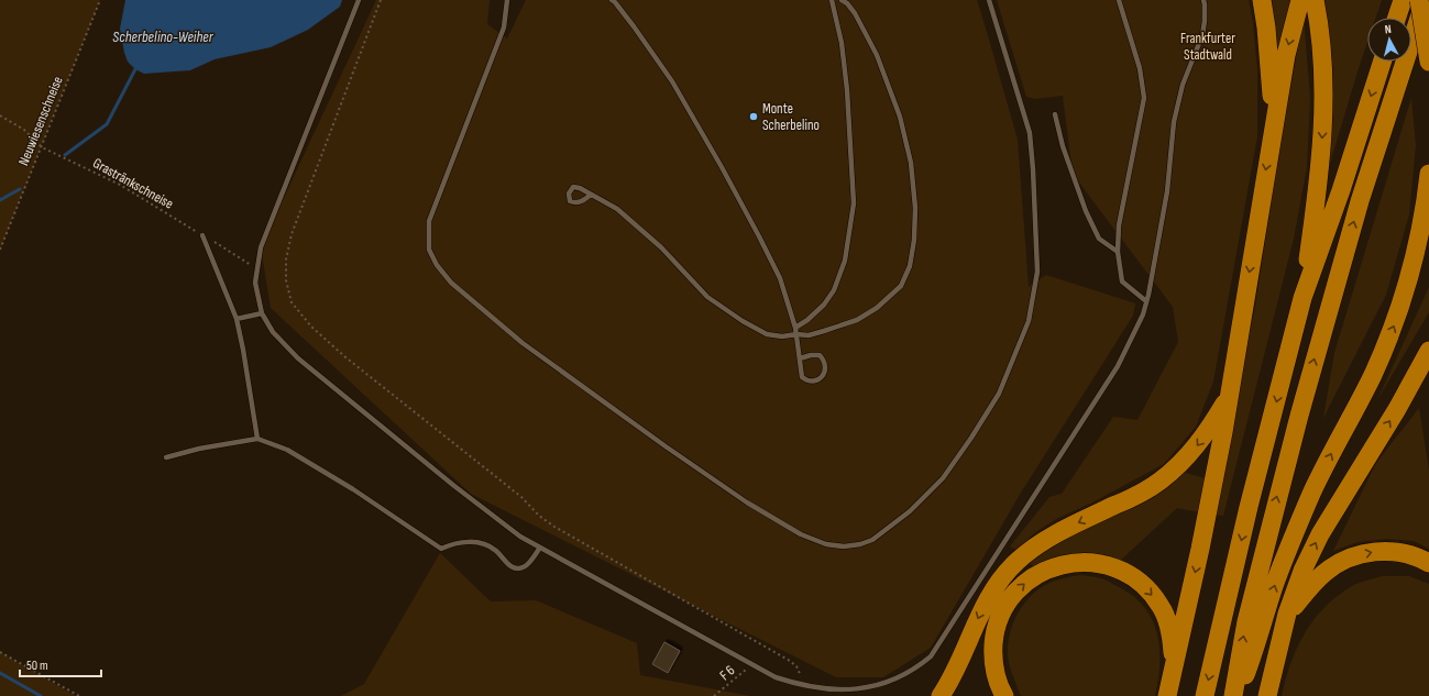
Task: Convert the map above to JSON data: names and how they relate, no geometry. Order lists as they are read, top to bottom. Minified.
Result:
{"streets":{"path":["Neuwiesenschneise","Grastränkschneise","F 6"]},"crossings":[["Neuwiesenschneise","Grastränkschneise"]],"water":["Scherbelino-Weiher"],"parks":["Frankfurter Stadtwald"],"places":["Monte Scherbelino"],"scale_bar":"50 m","north":"top"}
